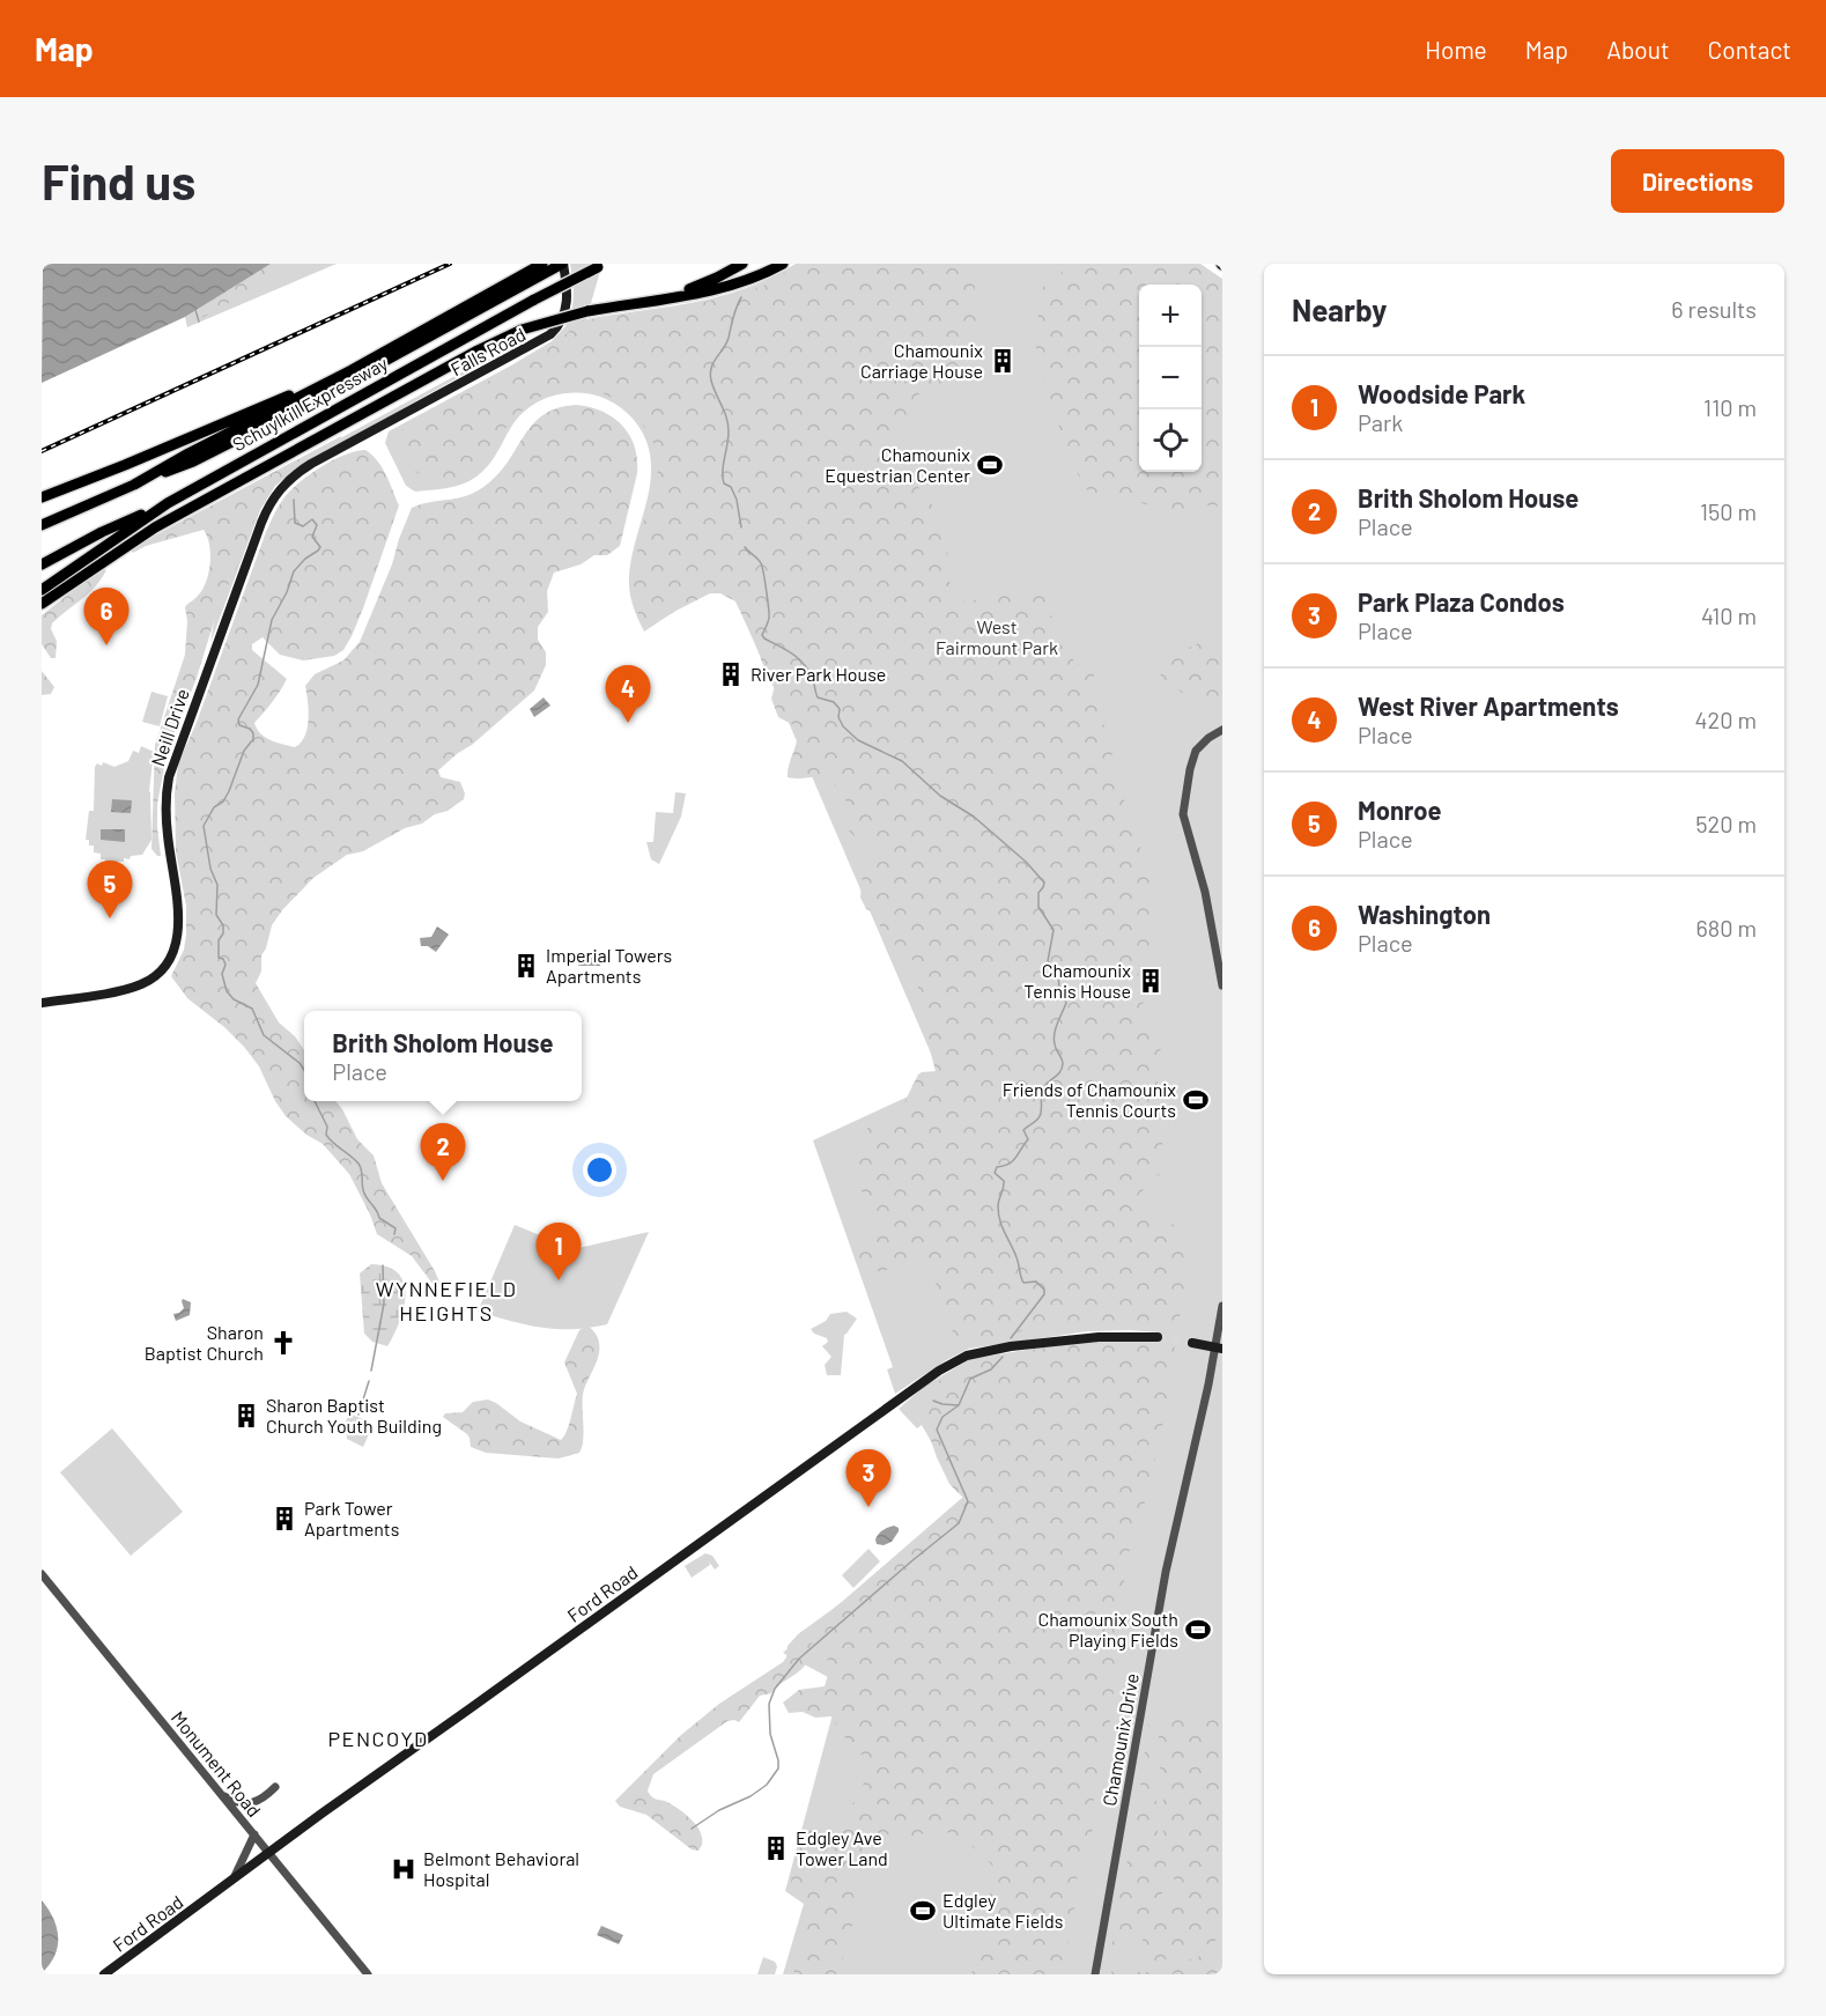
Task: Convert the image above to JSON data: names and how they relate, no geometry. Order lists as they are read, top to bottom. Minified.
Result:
{"streets":{"highway":["Schuylkill Expressway"],"main road":["Falls Road","Neill Drive","Ford Road"],"street":["Chamounix Drive","Monument Road"]},"crossings":[["Falls Road","Neill Drive"],["Ford Road","Monument Road"]],"districts":["WYNNEFIELD HEIGHTS","PENCOYD"],"parks":["West Fairmount Park"],"places":{"building":["Chamounix Carriage House","River Park House","Imperial Towers Apartments","Chamounix Tennis House","Sharon Baptist Church Youth Building","Park Tower Apartments","Edgley Ave Tower Land"],"sports":["Chamounix Equestrian Center","Friends of Chamounix Tennis Courts","Chamounix South Playing Fields","Edgley Ultimate Fields"],"church":["Sharon Baptist Church"],"hospital":["Belmont Behavioral Hospital"]},"page":{"header":"Map","nav":["Home","Map","About","Contact"],"buttons":"Directions","title":"Find us","heading":["Nearby","6 results"],"map_buttons":["+","−"],"list":[{"mark":"1","name":"Woodside Park","note":"Park","value":"110 m"},{"mark":"2","name":"Brith Sholom House","note":"Place","value":"150 m"},{"mark":"3","name":"Park Plaza Condos","note":"Place","value":"410 m"},{"mark":"4","name":"West River Apartments","note":"Place","value":"420 m"},{"mark":"5","name":"Monroe","note":"Place","value":"520 m"},{"mark":"6","name":"Washington","note":"Place","value":"680 m"}],"pins":["6","4","5","2","1","3"],"popup":["Brith Sholom House","Place"]}}
